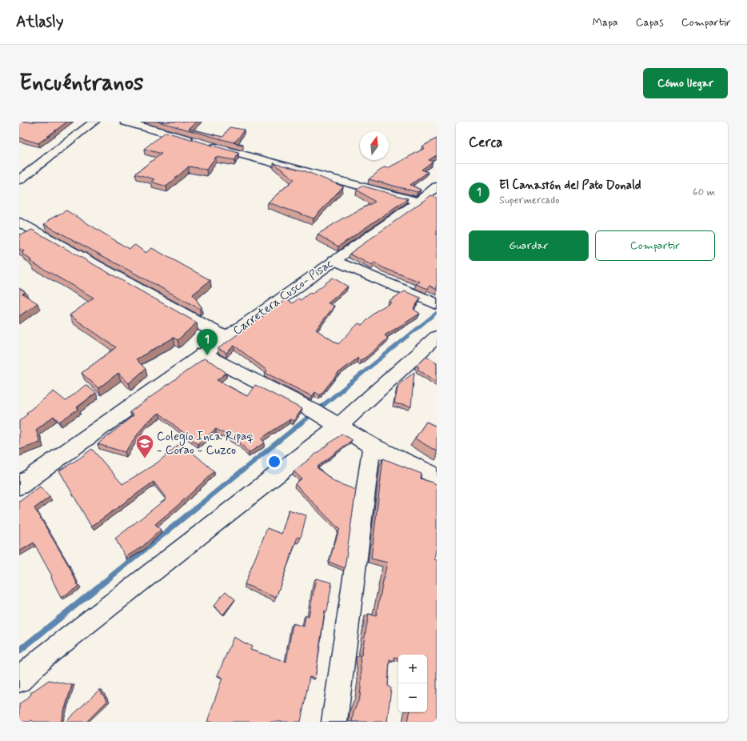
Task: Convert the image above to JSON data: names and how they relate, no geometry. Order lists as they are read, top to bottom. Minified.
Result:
{"streets":{"main road":["Carretera Cusco- Pisac"]},"places":{"school or university":["Colegio Inca Ripaq - Corao - Cuzco"]},"north":"top","page":{"header":"Atlasly","nav":["Mapa","Capas","Compartir"],"buttons":["Cómo llegar",["Guardar","Compartir"]],"title":"Encuéntranos","heading":"Cerca","list":[{"mark":"1","name":"El Canastón del Pato Donald","note":"Supermercado","value":"60 m"}],"pins":"1","map_buttons":["+","−"]}}
